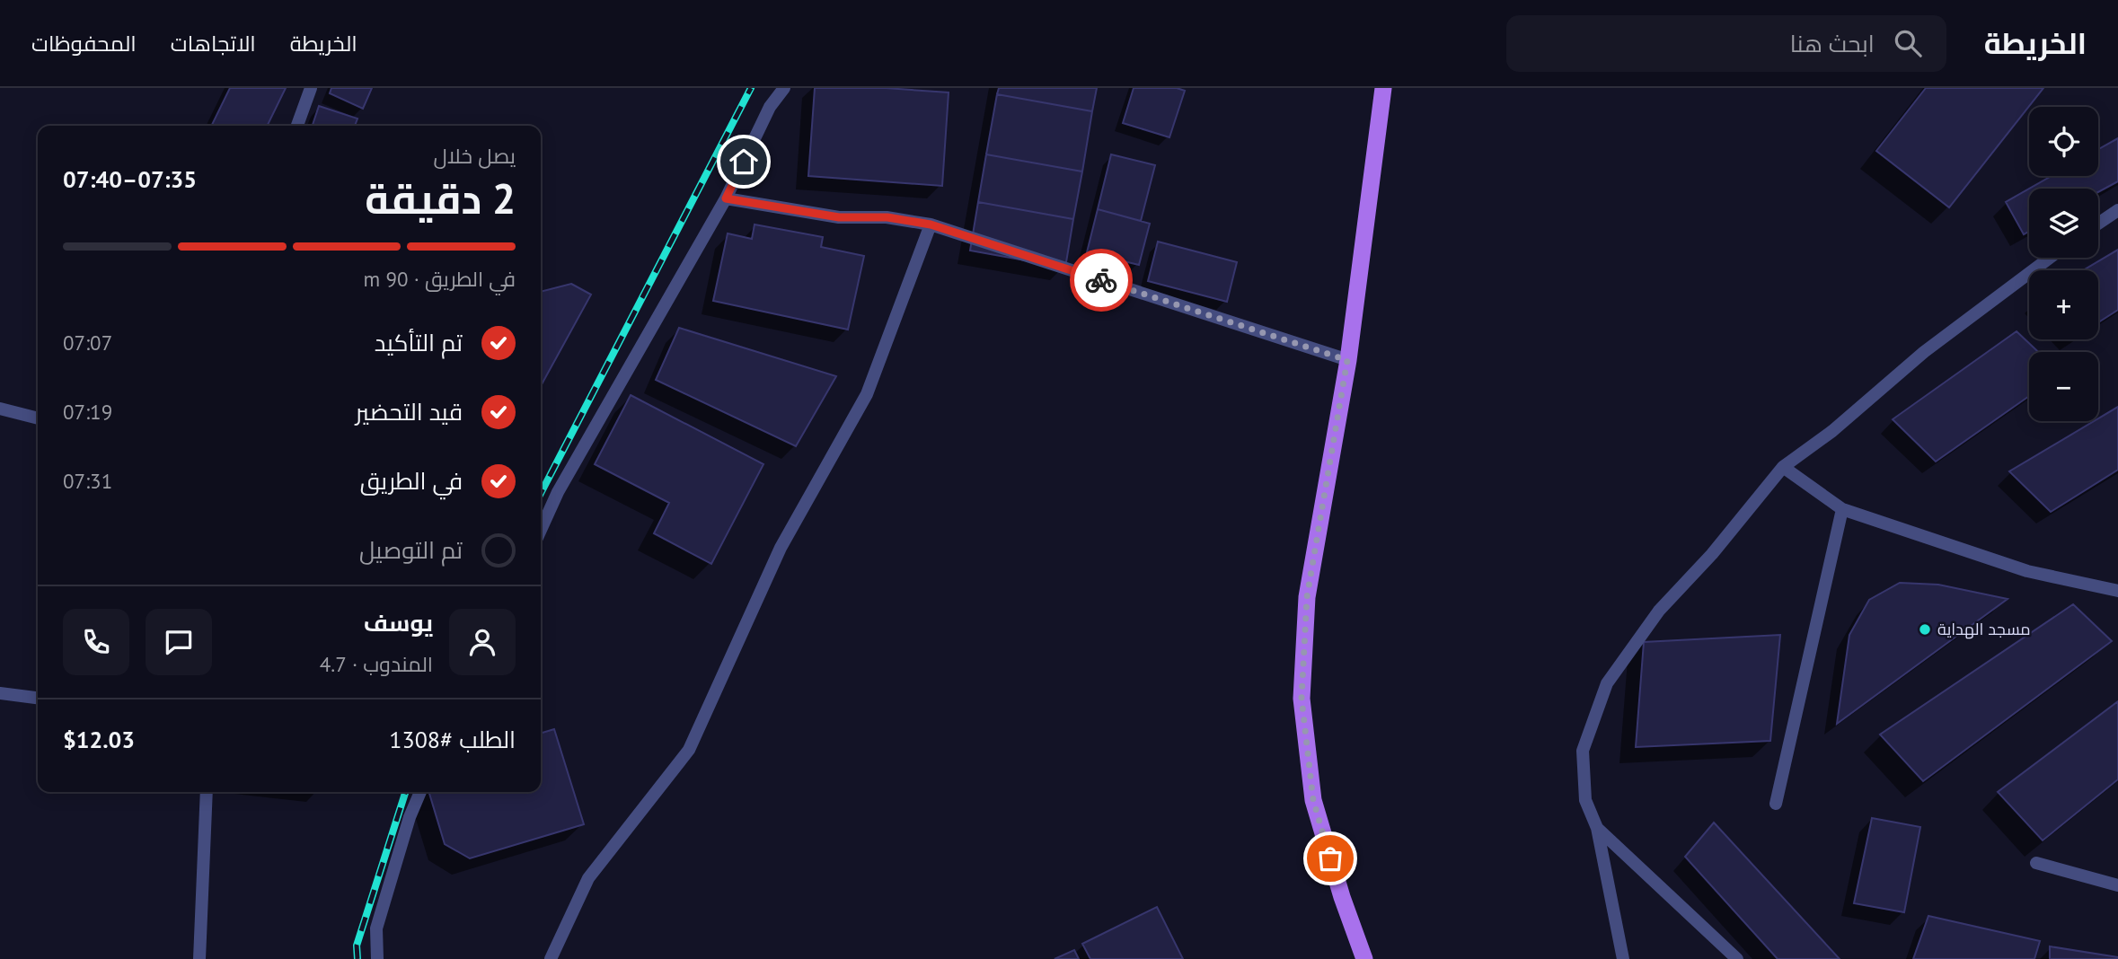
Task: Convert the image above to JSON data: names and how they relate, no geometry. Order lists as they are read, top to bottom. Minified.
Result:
{"places":["مسجد الهداية"],"page":{"header":"الخريطة","search":"ابحث هنا","nav":["الخريطة","الاتجاهات","المحفوظات"],"map_buttons":["+","−"],"heading":["2 دقيقة","يصل خلال","07:35–07:40"],"panel":["يوسف","المندوب · 4.7","الطلب #1308","$12.03"],"bar":"في الطريق · 90 m","list":[["تم التأكيد","07:07"],["قيد التحضير","07:19"],["في الطريق","07:31"],"تم التوصيل"]}}
